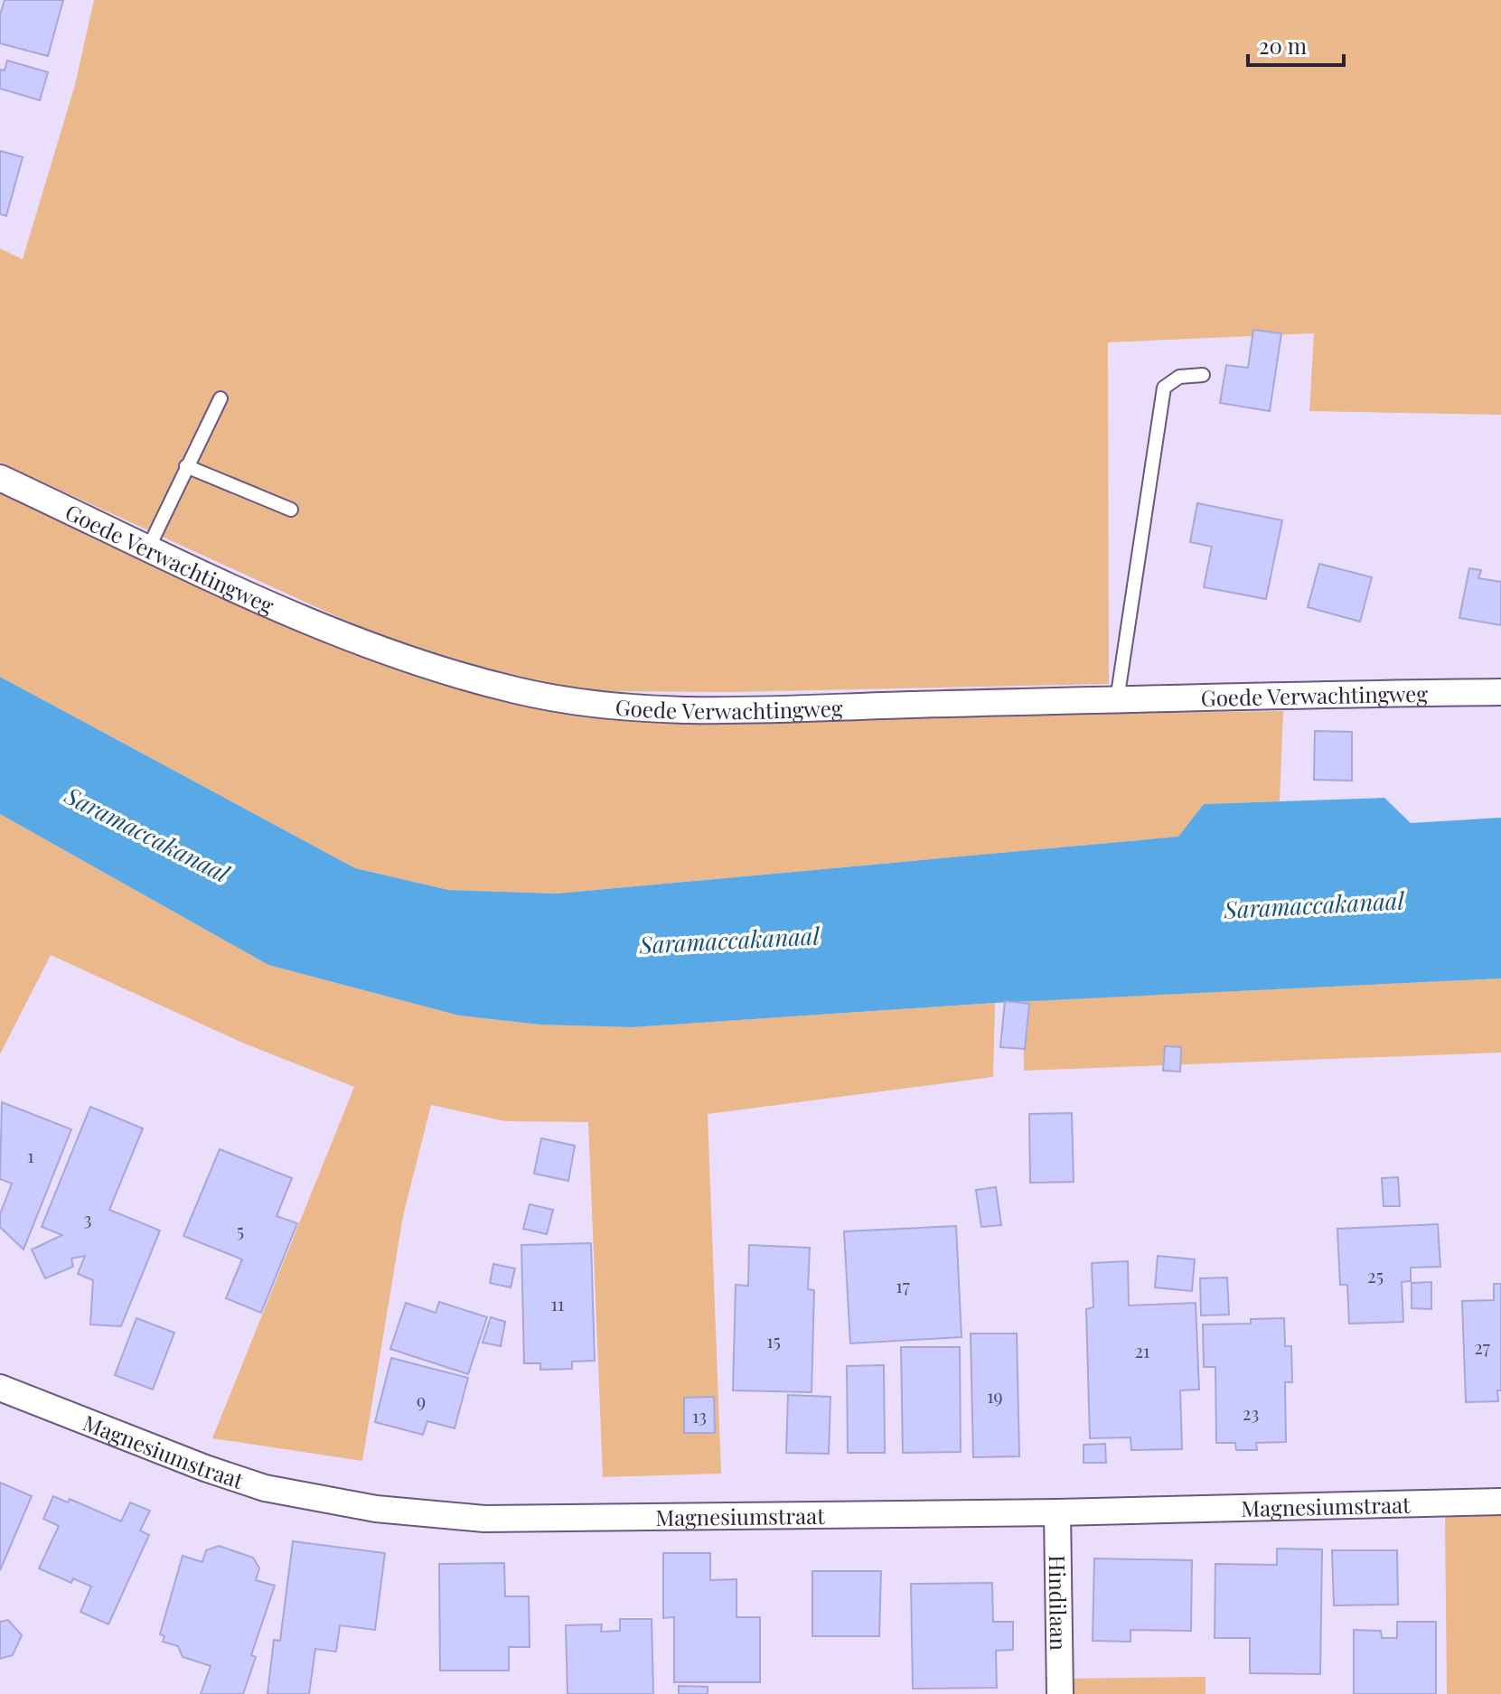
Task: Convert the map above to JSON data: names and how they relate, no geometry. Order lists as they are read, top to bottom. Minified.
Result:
{"streets":{"street":["Goede Verwachtingweg","Magnesiumstraat","Hindilaan"]},"crossings":[["Magnesiumstraat","Hindilaan"]],"water":["Saramaccakanaal"],"house_numbers":["1","3","5","25","17","11","15","27","21","19","9","23","13"],"scale_bar":"20 m"}
